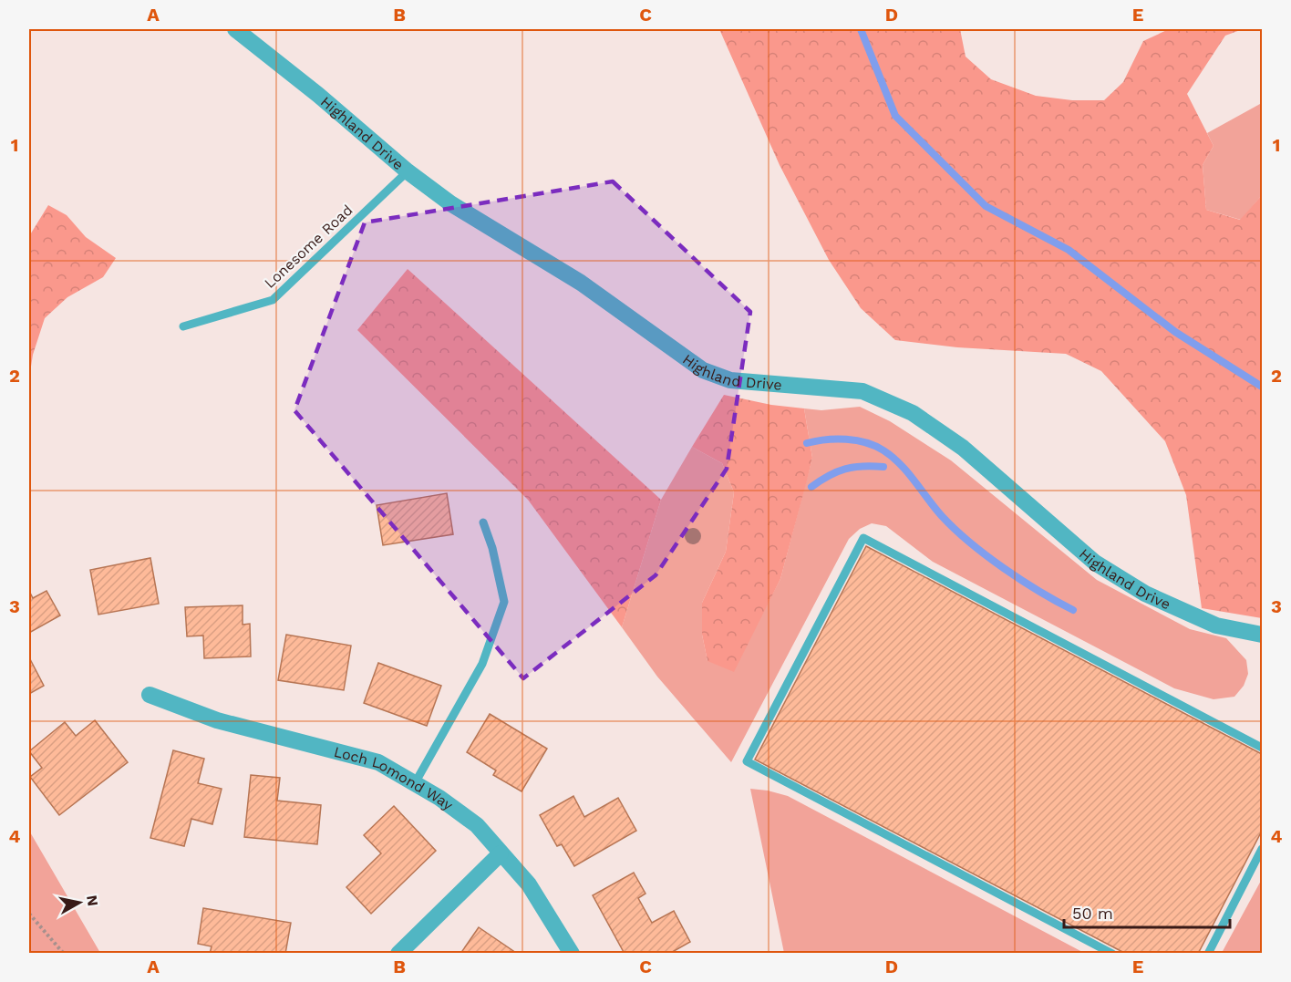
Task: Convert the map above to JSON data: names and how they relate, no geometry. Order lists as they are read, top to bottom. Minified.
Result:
{"streets":{"street":["Highland Drive","Loch Lomond Way"],"lane":["Lonesome Road"]},"crossings":[["Highland Drive","Lonesome Road"]],"scale_bar":"50 m","north":"right","grid":{"columns":["A","B","C","D","E"],"rows":["1","2","3","4"]}}
